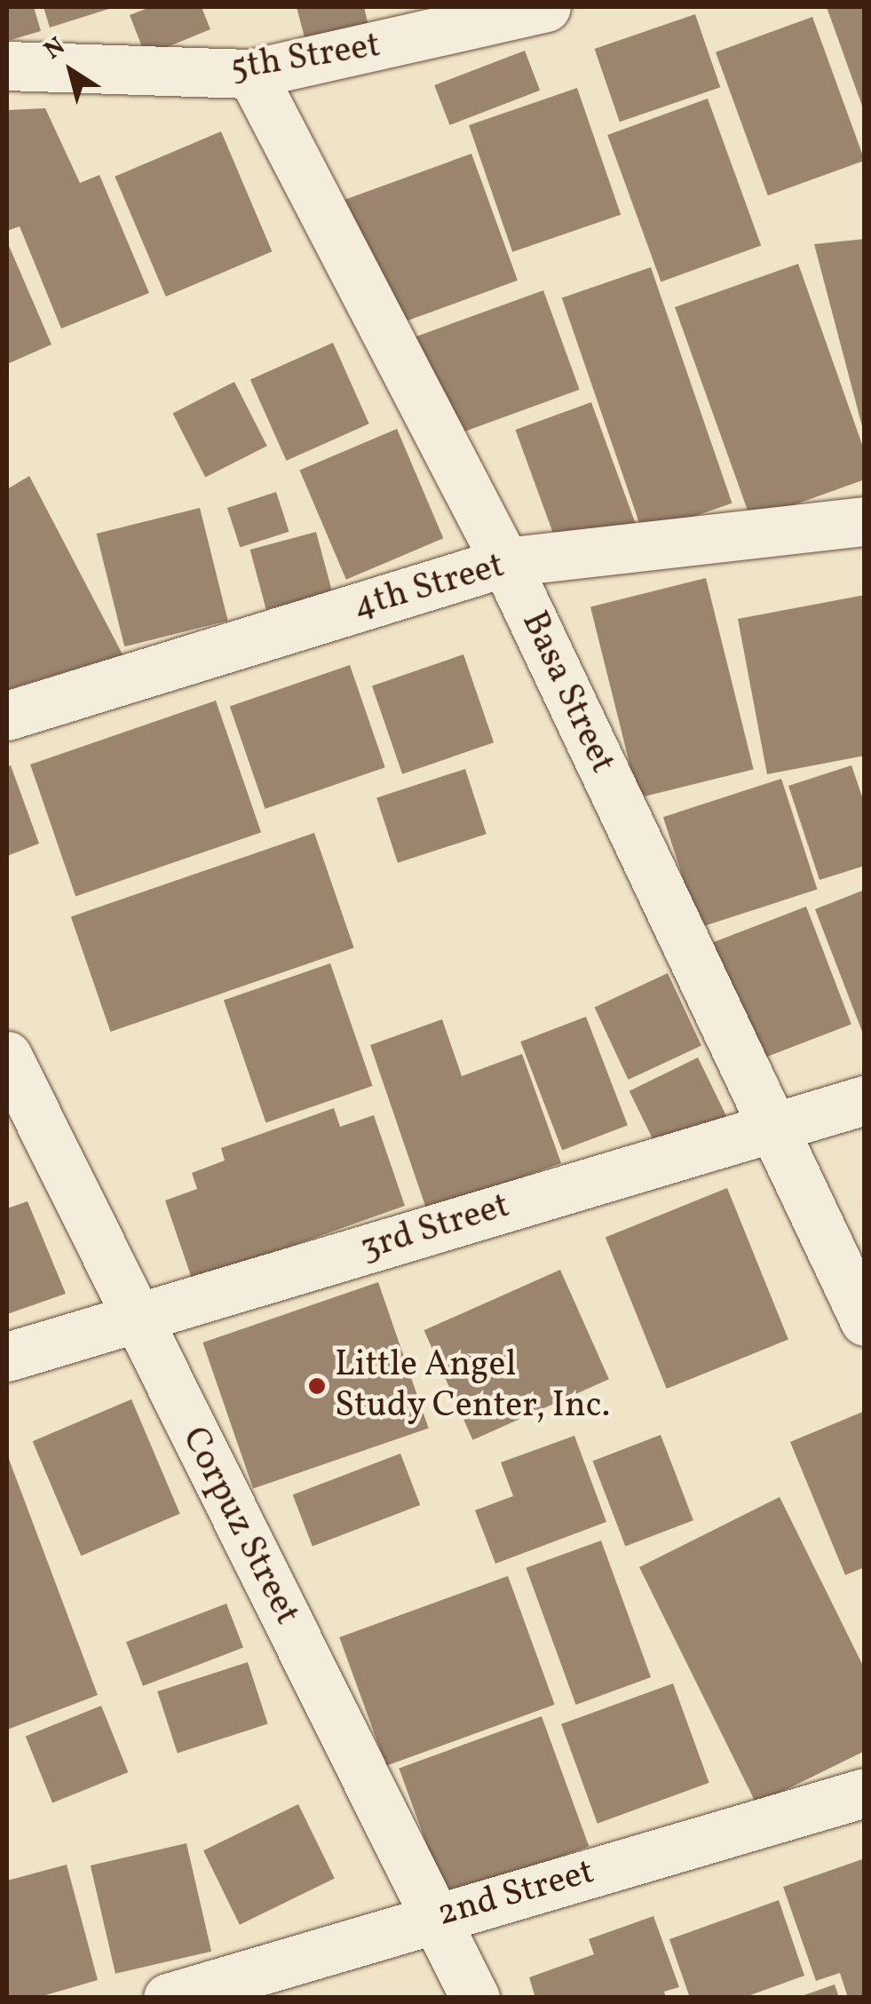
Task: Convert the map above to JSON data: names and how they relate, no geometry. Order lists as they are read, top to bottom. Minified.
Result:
{"streets":{"street":["5th Street","4th Street","Basa Street","3rd Street","Corpuz Street","2nd Street"]},"crossings":[["5th Street","Basa Street"],["4th Street","Basa Street"],["Basa Street","3rd Street"],["3rd Street","Corpuz Street"],["Corpuz Street","2nd Street"]],"places":["Little Angel Study Center, Inc."],"north":"top left"}
